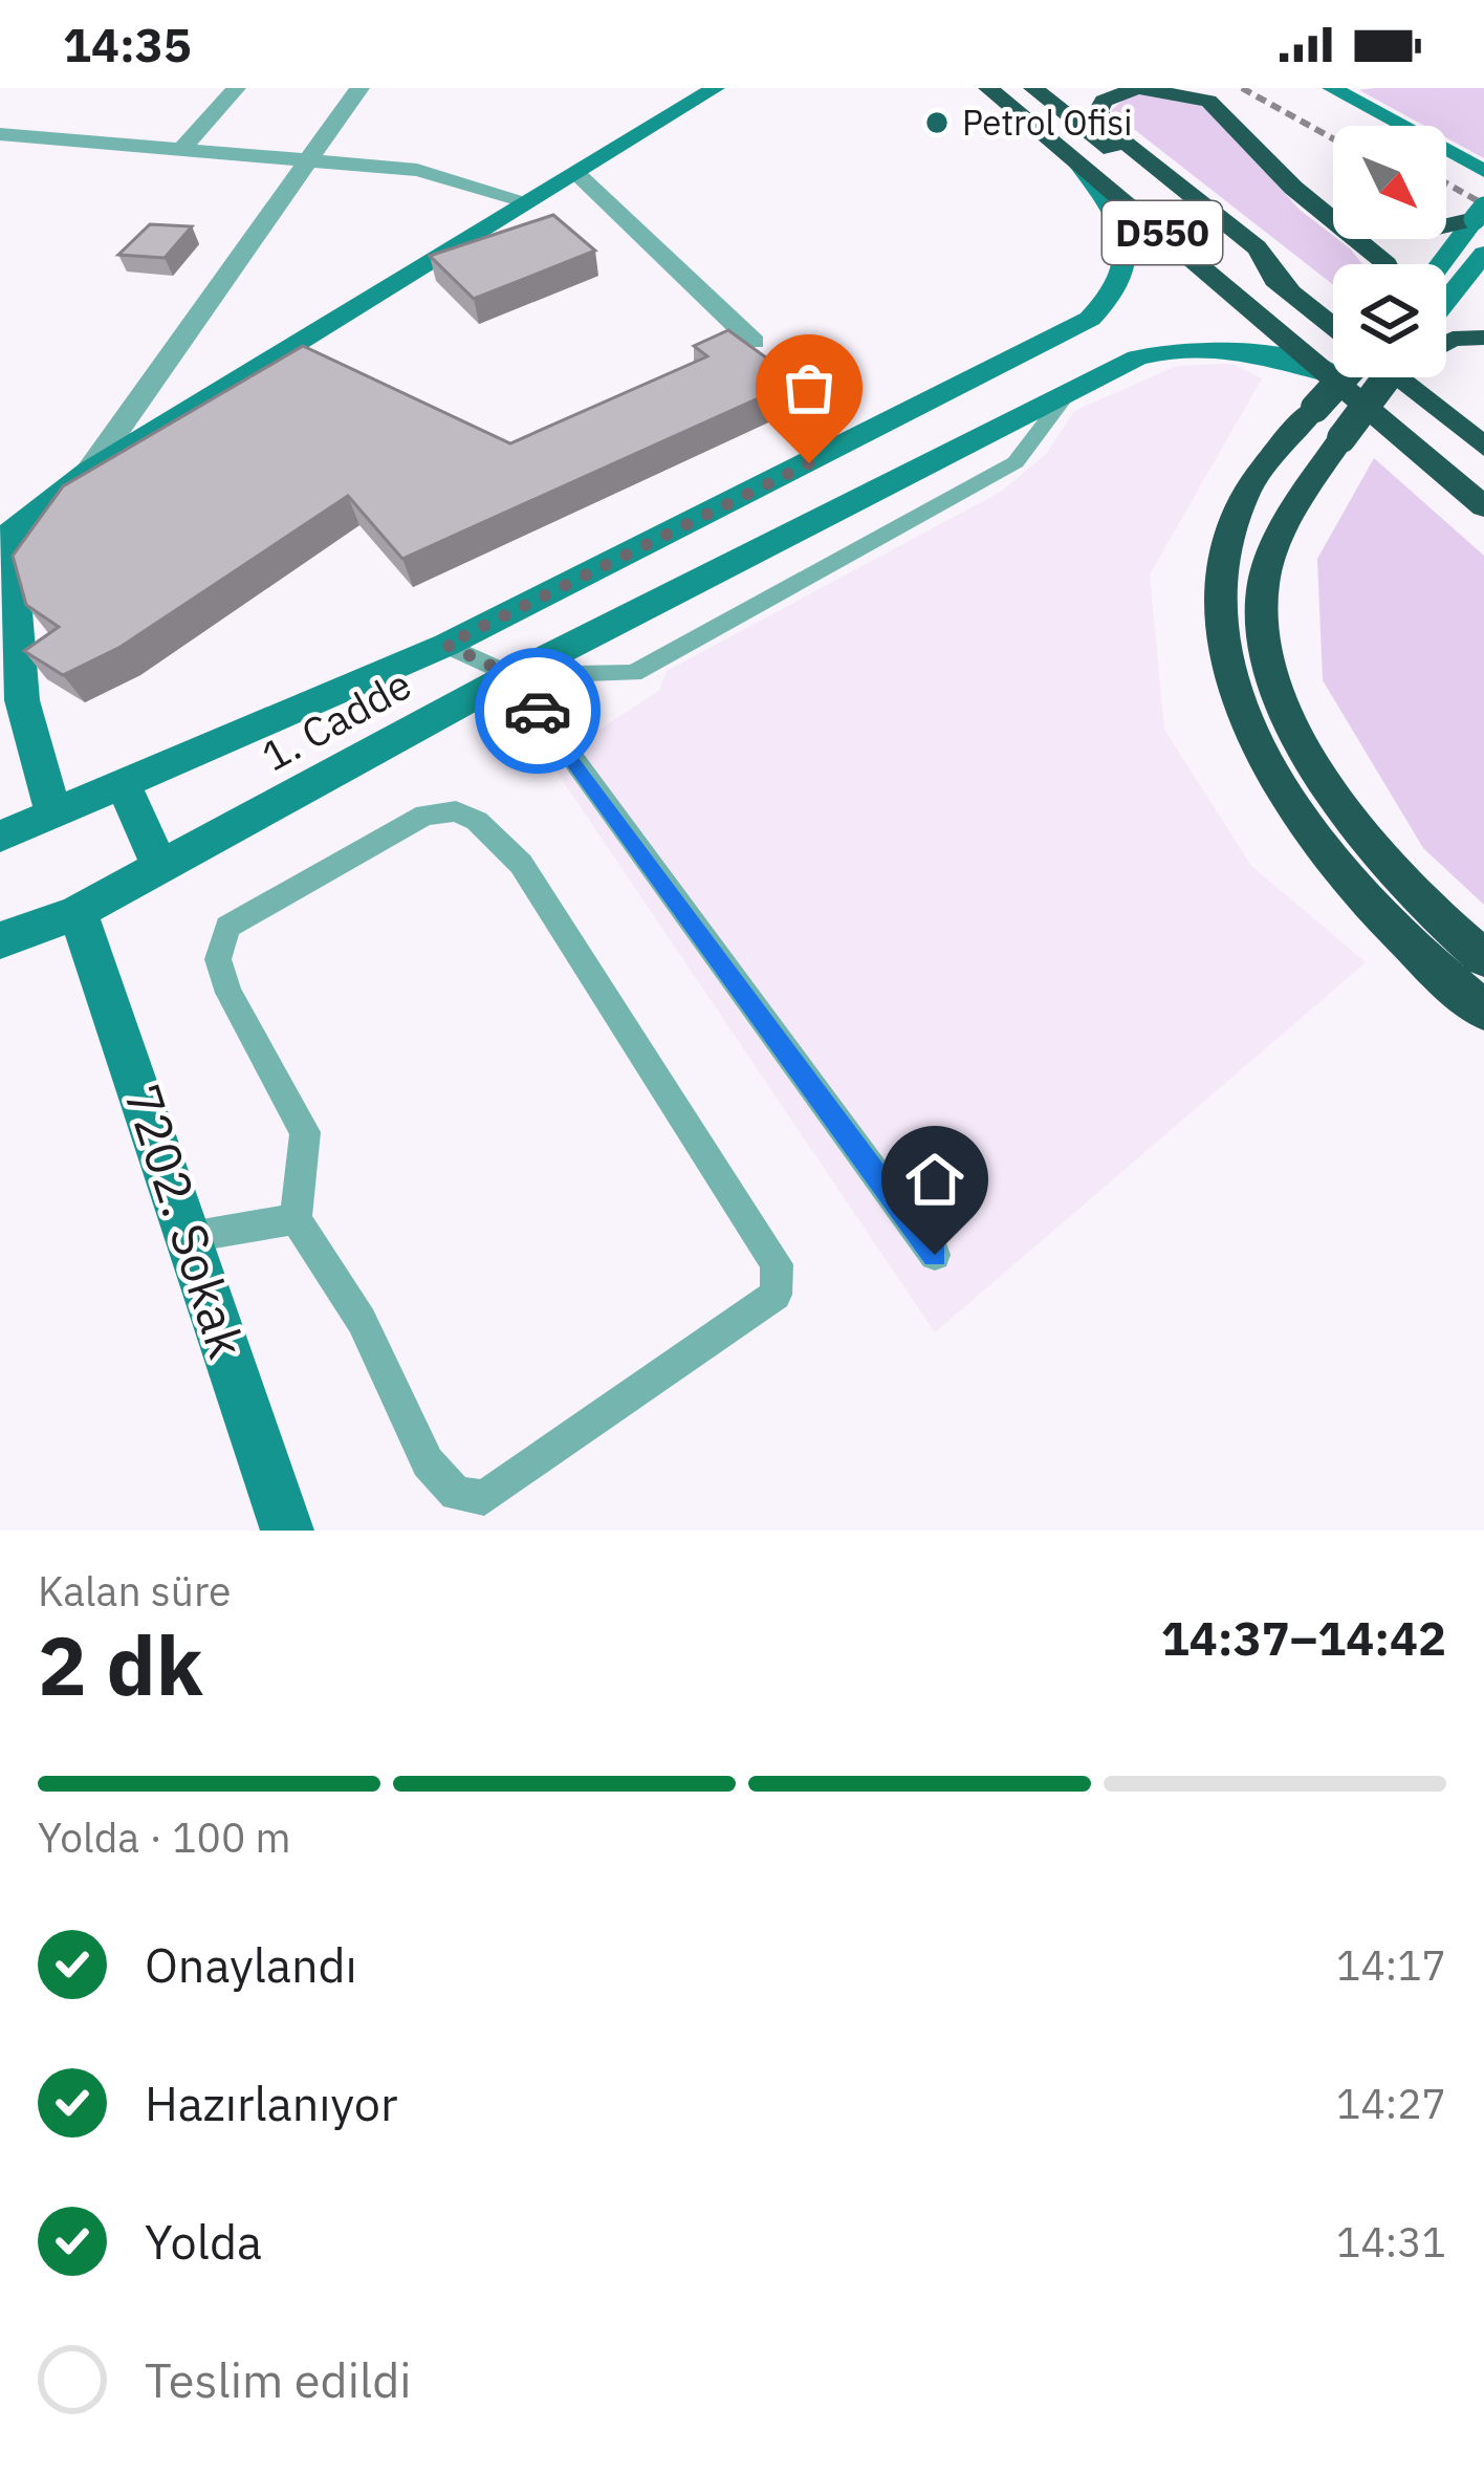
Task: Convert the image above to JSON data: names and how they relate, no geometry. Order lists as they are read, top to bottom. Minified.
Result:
{"streets":{"highway":["D550"],"main road":["1. Cadde","7202. Sokak"]},"crossings":[["D550","1. Cadde"],["1. Cadde","7202. Sokak"]],"places":["Petrol Ofisi"],"north":"bottom right","page":{"status":"14:35","heading":["2 dk","Kalan süre","14:37–14:42"],"bar":"Yolda · 100 m","list":[["Onaylandı","14:17"],["Hazırlanıyor","14:27"],["Yolda","14:31"],"Teslim edildi"]}}
